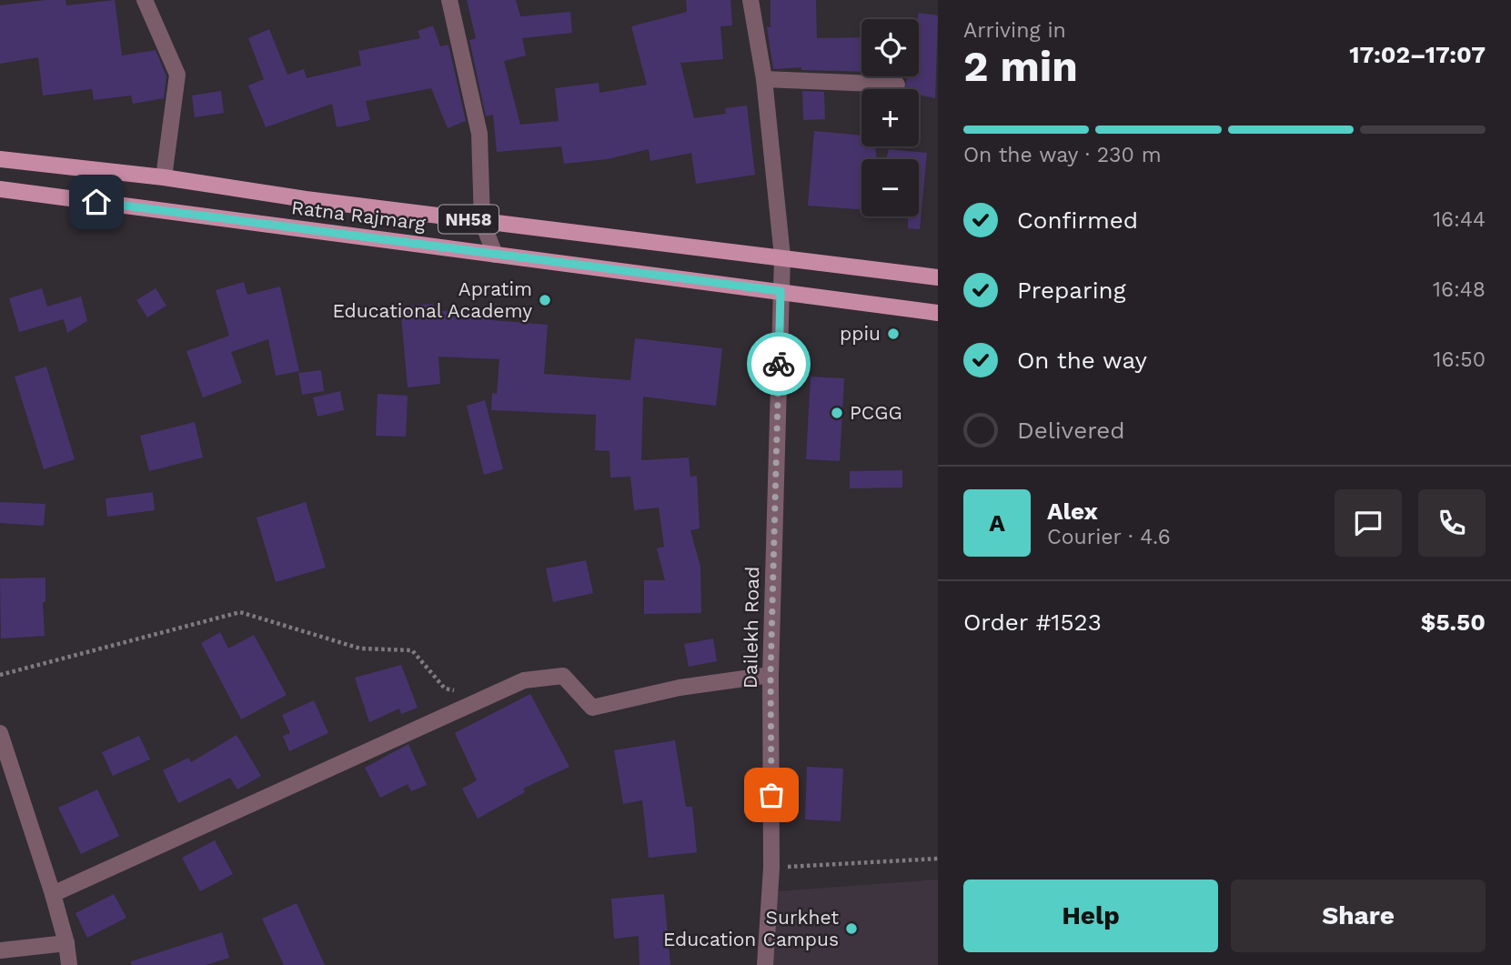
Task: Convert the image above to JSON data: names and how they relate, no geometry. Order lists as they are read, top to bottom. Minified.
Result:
{"streets":{"main road":["Ratna Rajmarg","NH58"],"street":["Dailekh Road"]},"crossings":[["Ratna Rajmarg","Dailekh Road"]],"places":["Apratim Educational Academy","ppiu","PCGG","Surkhet Education Campus"],"page":{"heading":["2 min","Arriving in","17:02–17:07"],"panel":["Alex","Courier · 4.6","Order #1523","$5.50"],"map_buttons":["+","−"],"bar":"On the way · 230 m","list":[["Confirmed","16:44"],["Preparing","16:48"],["On the way","16:50"],"Delivered"],"round":"A","buttons":["Help","Share"]}}
